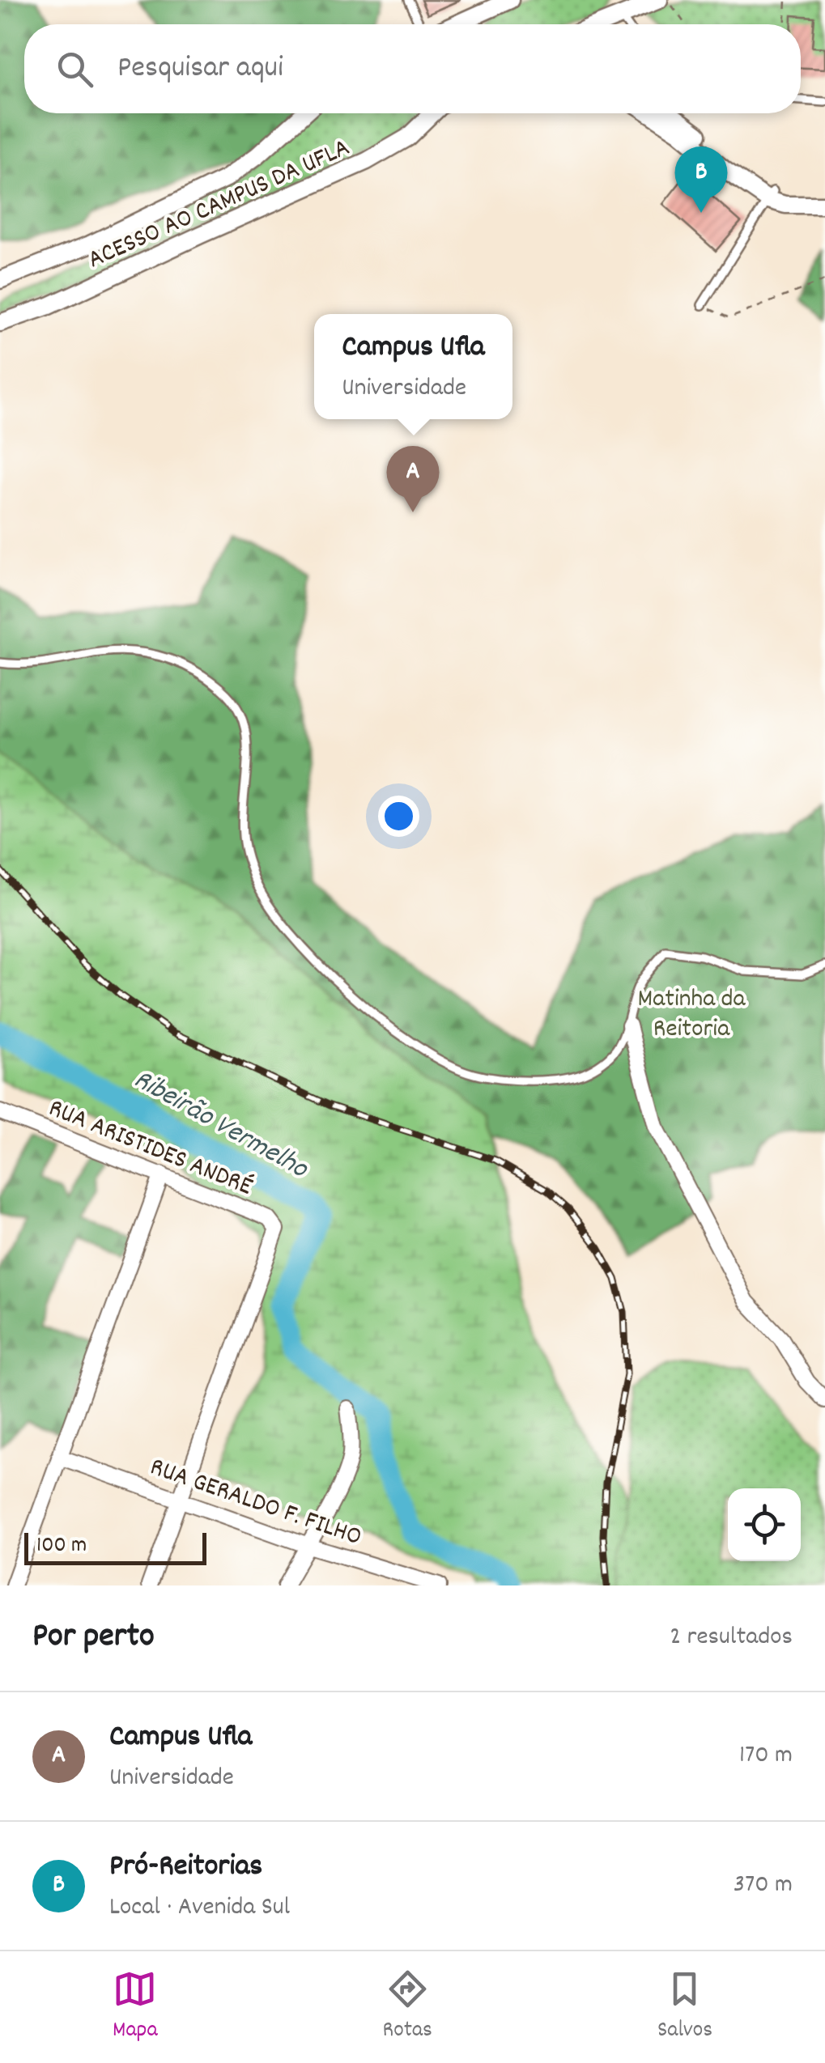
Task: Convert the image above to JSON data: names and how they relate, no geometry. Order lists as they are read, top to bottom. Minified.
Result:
{"streets":{"street":["ACESSO AO CAMPUS DA UFLA","RUA ARISTIDES ANDRÉ","RUA GERALDO F. FILHO"]},"crossings":[["RUA ARISTIDES ANDRÉ","RUA GERALDO F. FILHO"]],"water":["Ribeirão Vermelho"],"parks":["Matinha da Reitoria"],"scale_bar":"100 m","page":{"search":"Pesquisar aqui","pins":["B","A"],"popup":["Campus Ufla","Universidade"],"scale":"100 m","heading":["Por perto","2 resultados"],"list":[{"mark":"A","name":"Campus Ufla","note":"Universidade","value":"170 m"},{"mark":"B","name":"Pró-Reitorias","note":"Local · Avenida Sul","value":"370 m"}],"nav":["Mapa","Rotas","Salvos"]}}
